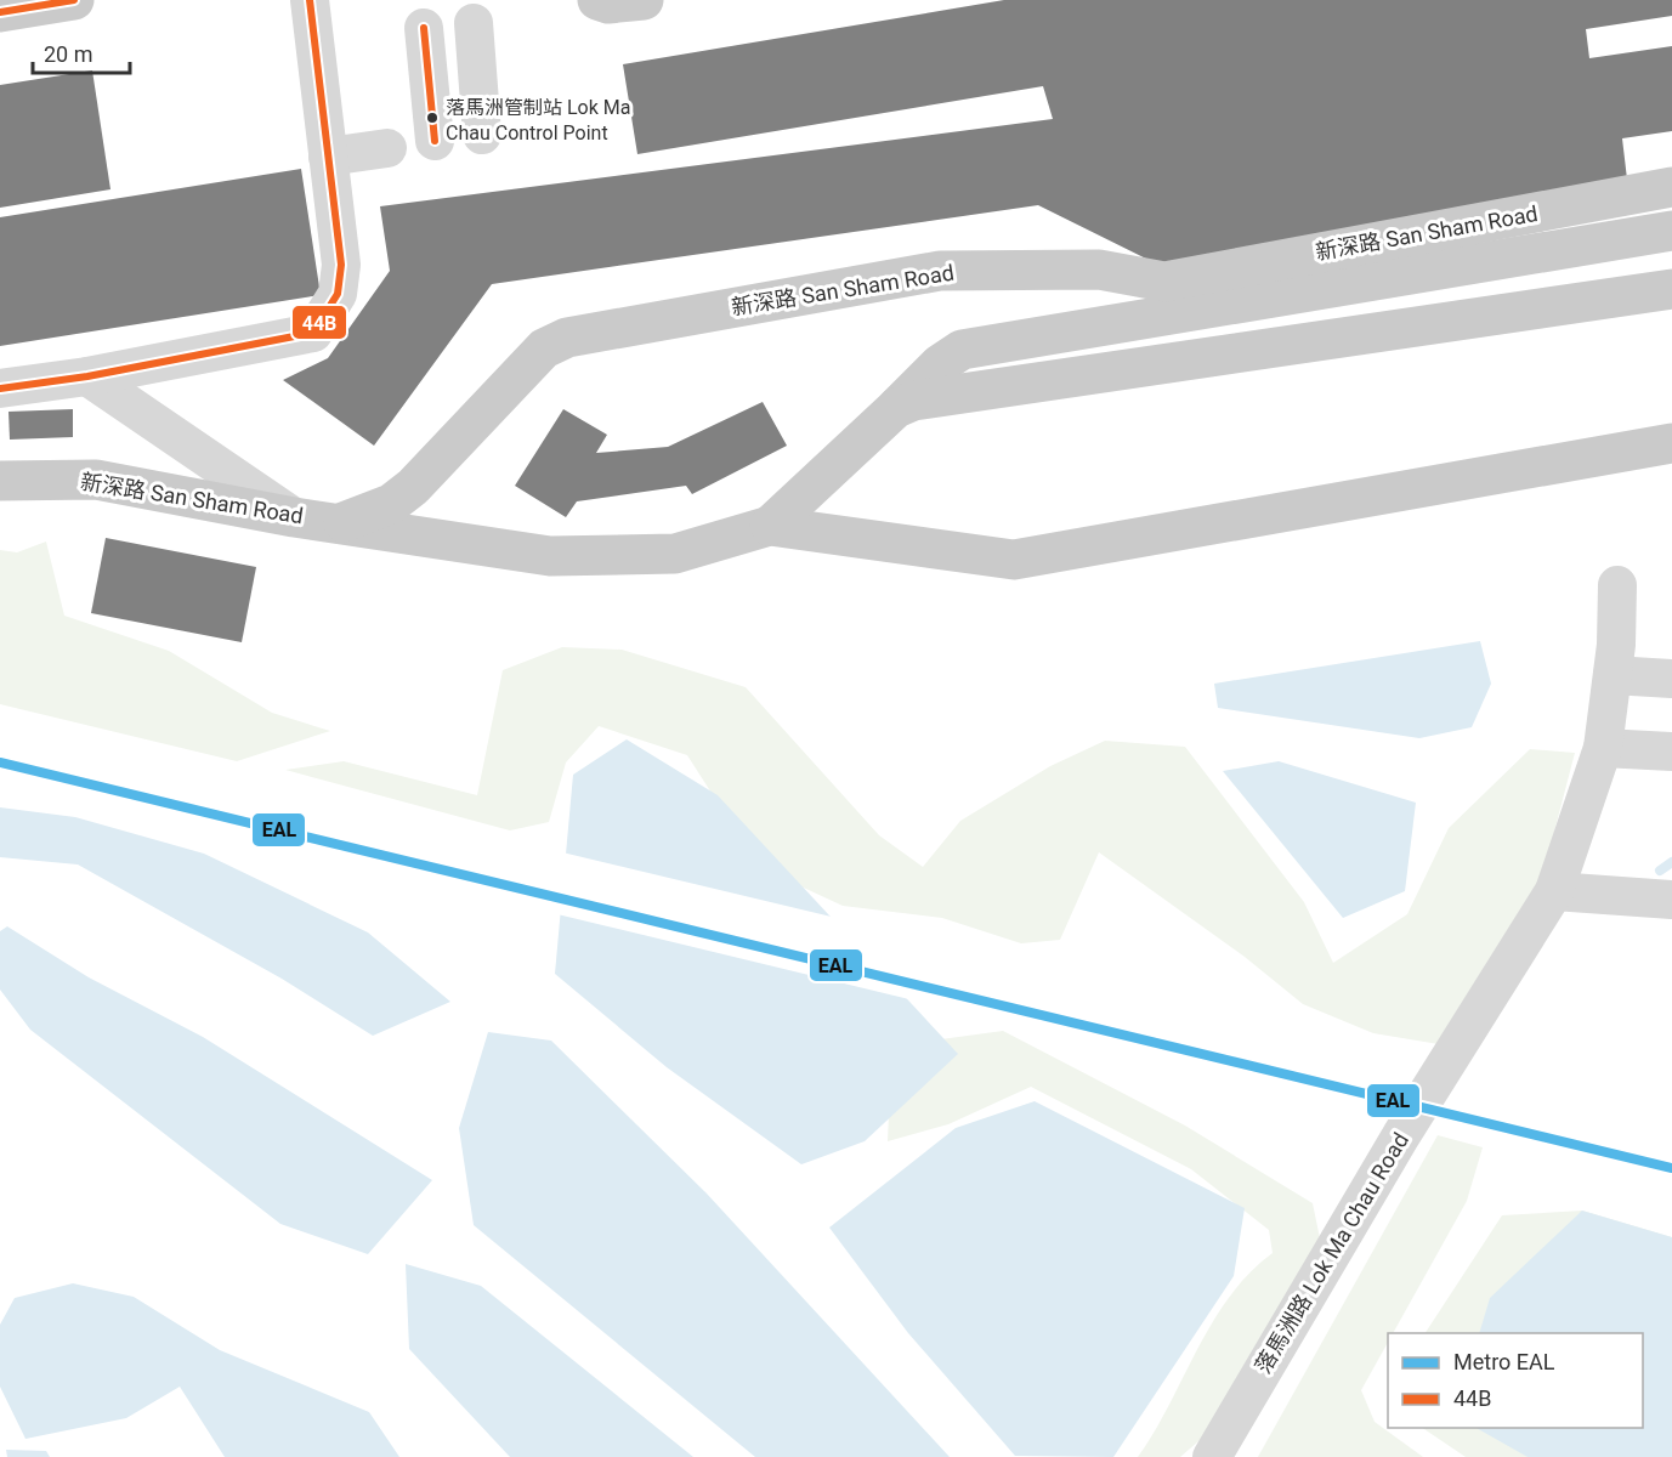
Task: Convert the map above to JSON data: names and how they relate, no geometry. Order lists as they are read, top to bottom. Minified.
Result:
{"streets":{"main road":["新深路 San Sham Road"],"street":["落馬洲路 Lok Ma Chau Road"]},"places":["落馬洲管制站 Lok Ma Chau Control Point"],"lines":["transit line 44B","metro line EAL"],"legend":["Metro EAL","44B"],"scale_bar":"20 m"}
